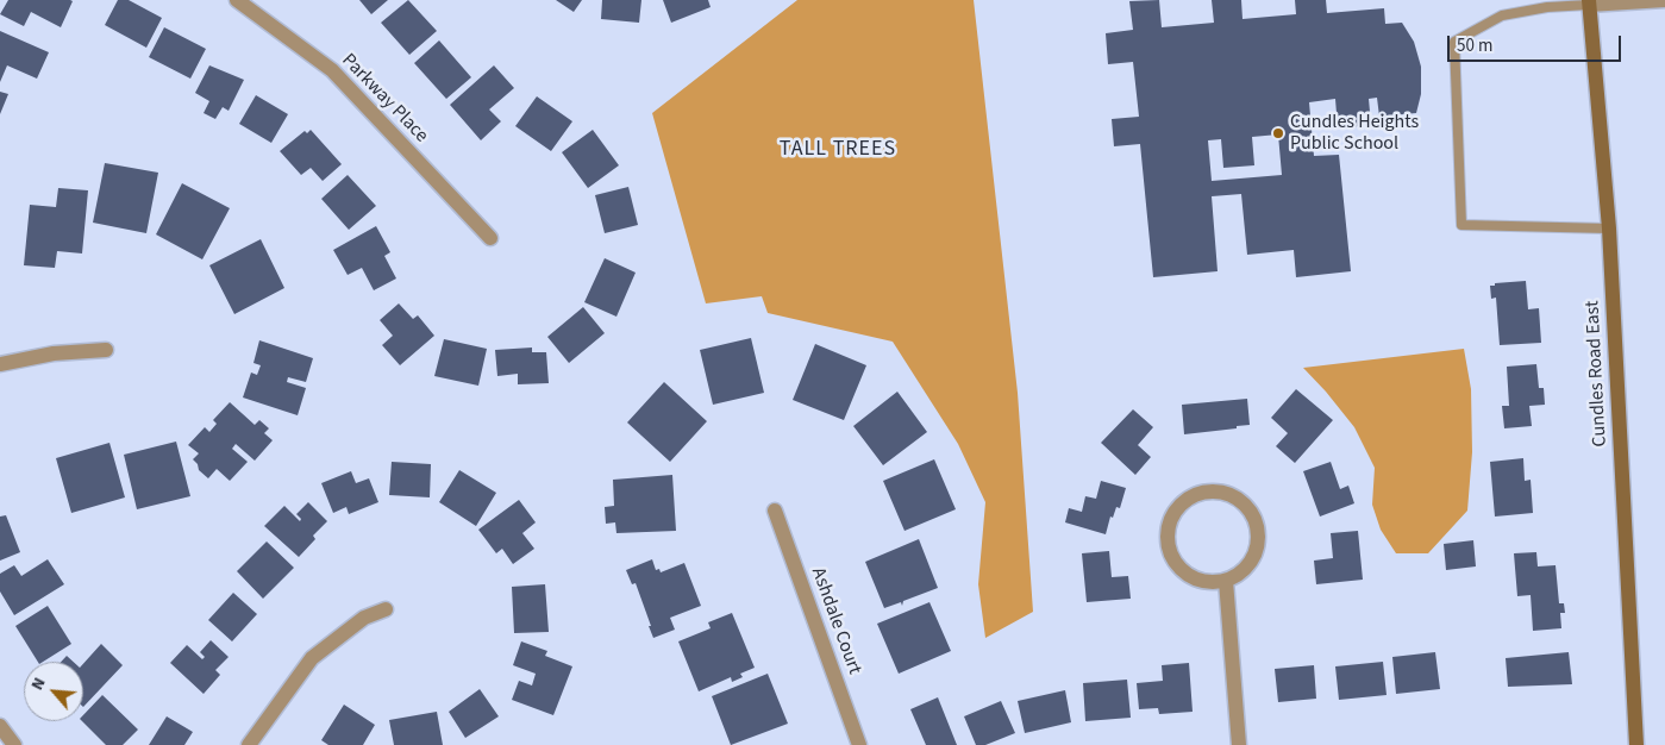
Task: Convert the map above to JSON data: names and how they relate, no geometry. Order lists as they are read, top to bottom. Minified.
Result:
{"streets":{"main road":["Cundles Road East"],"street":["Parkway Place","Ashdale Court"]},"districts":["TALL TREES"],"places":["Cundles Heights Public School"],"scale_bar":"50 m","north":"top left"}
